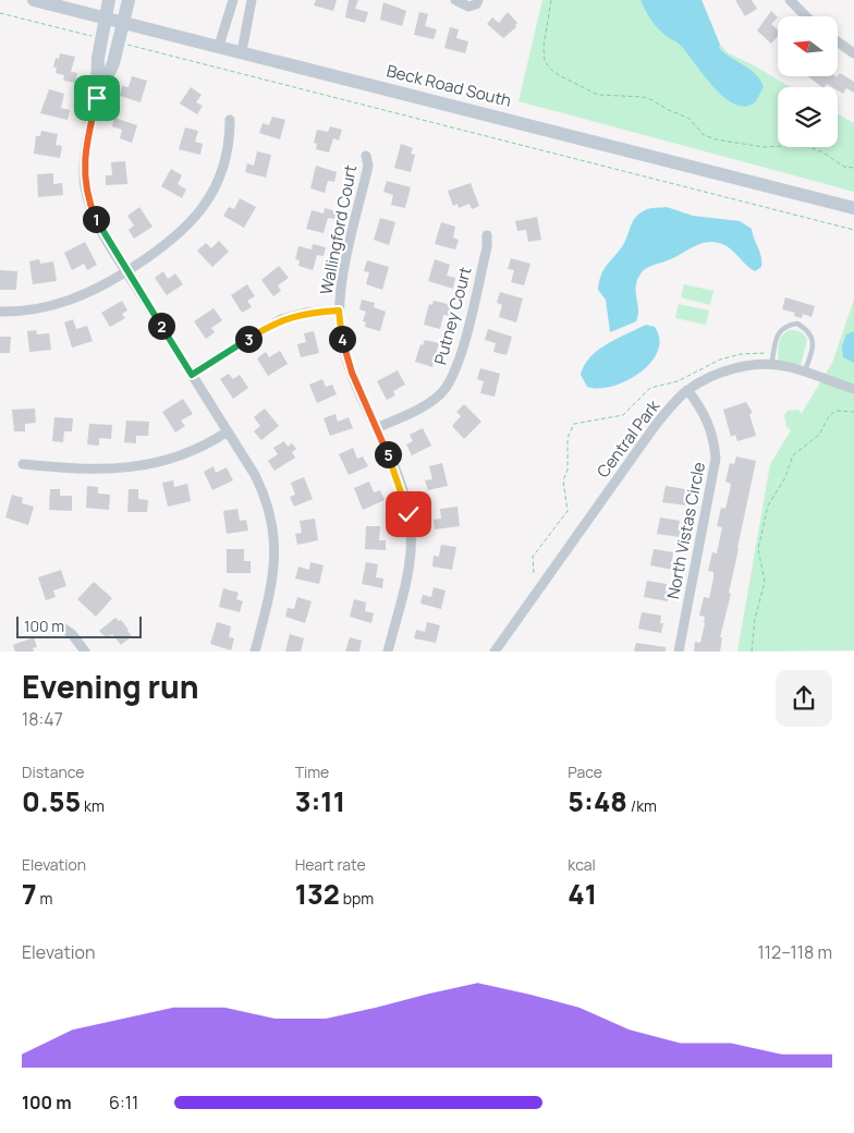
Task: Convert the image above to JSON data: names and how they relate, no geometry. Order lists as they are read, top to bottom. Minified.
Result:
{"streets":{"main road":["Beck Road South"],"street":["Wallingford Court","Putney Court","Central Park","North Vistas Circle"]},"crossings":[["Wallingford Court","Putney Court"],["Central Park","North Vistas Circle"]],"scale_bar":"100 m","north":"left","page":{"pins":["1","2","3","4","5"],"scale":"100 m","heading":["Evening run","18:47"],"stats":[["Distance","0.55 km"],["Time","3:11"],["Pace","5:48 /km"],["Elevation","7 m"],["Heart rate","132 bpm"],["kcal","41"]],"chart":["Elevation","112–118 m"],"list":[{"name":"100 m","note":"6:11"}]}}
